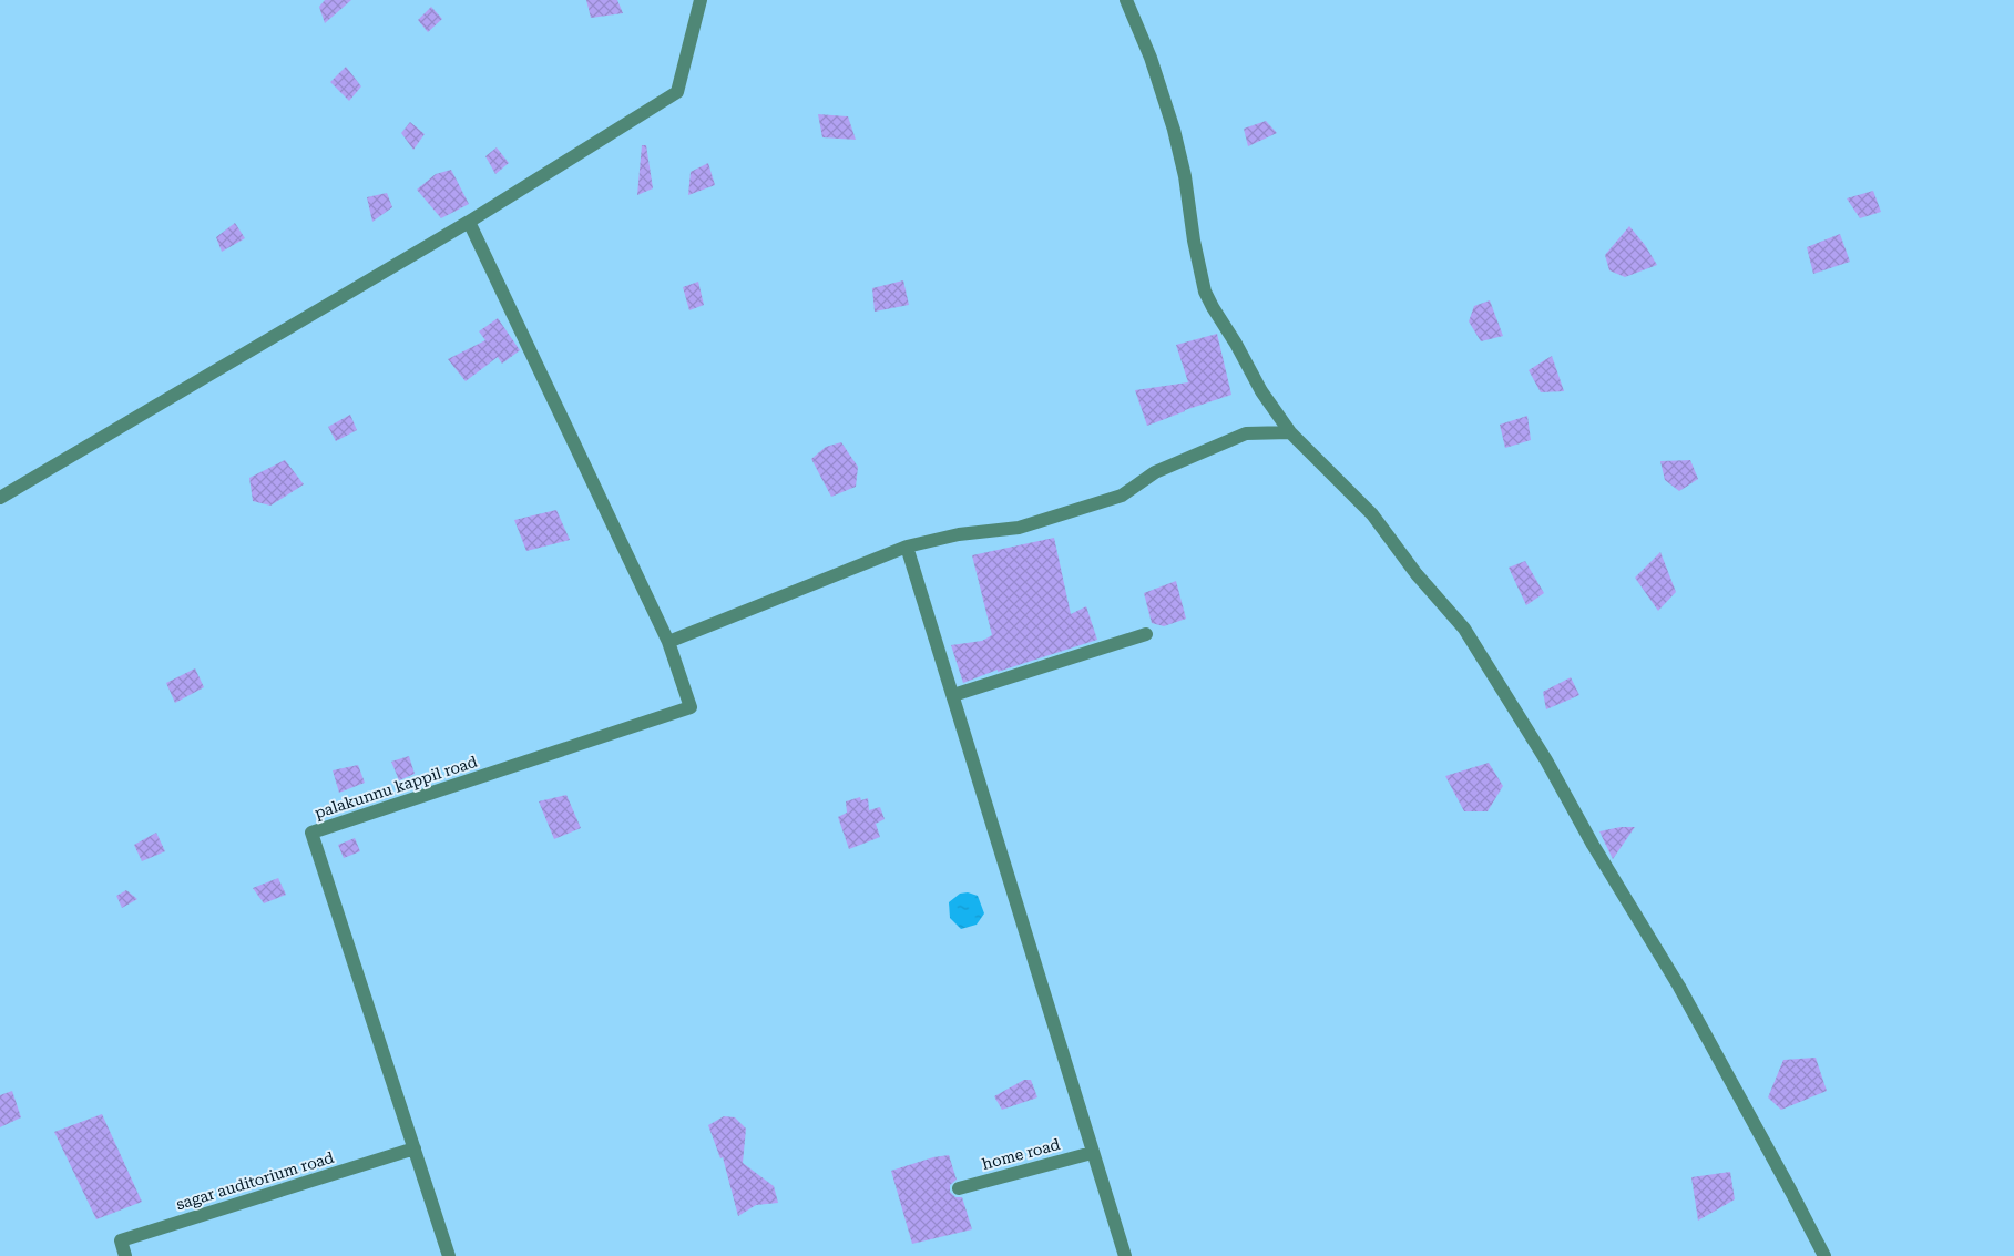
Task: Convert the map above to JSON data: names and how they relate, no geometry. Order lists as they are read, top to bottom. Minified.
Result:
{"streets":{"street":["palakunnu kappil road","home road","sagar auditorium road"]},"crossings":[["palakunnu kappil road","sagar auditorium road"]]}
